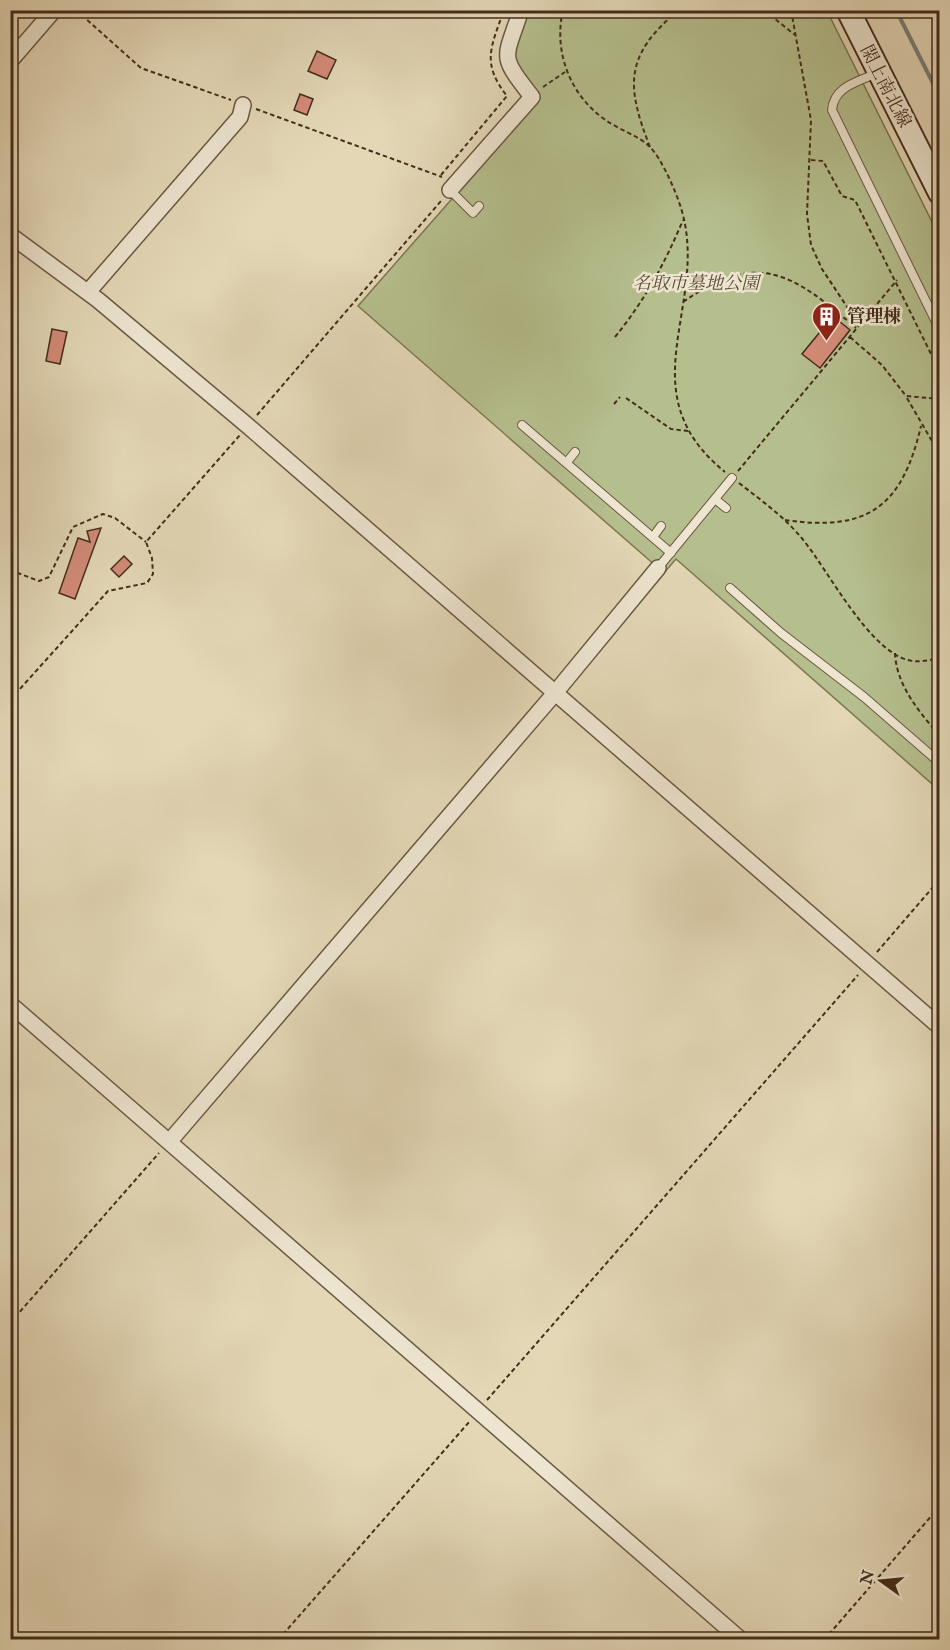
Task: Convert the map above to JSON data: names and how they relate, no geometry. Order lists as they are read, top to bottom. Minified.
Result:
{"streets":{"street":["閖上南北線"]},"parks":["名取市墓地公園"],"places":{"building":["管理棟"]},"north":"left"}
